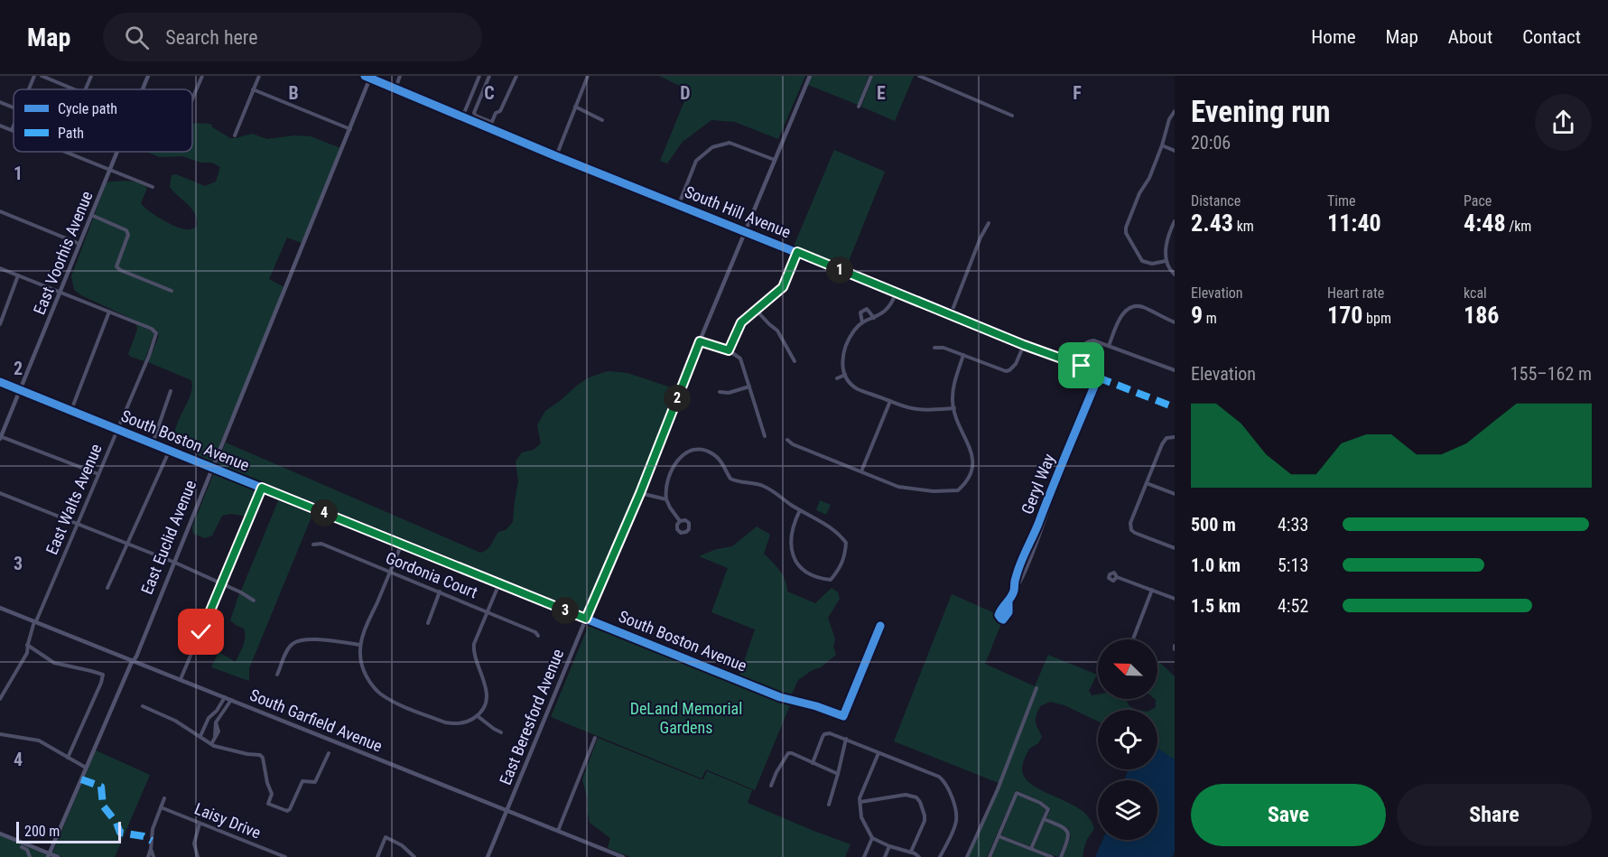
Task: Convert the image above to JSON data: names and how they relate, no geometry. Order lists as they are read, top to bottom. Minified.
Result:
{"streets":{"street":["South Hill Avenue","East Voorhis Avenue","South Boston Avenue","Geryl Way","East Walts Avenue","East Euclid Avenue","Gordonia Court","East Beresford Avenue","South Garfield Avenue","Laisy Drive"]},"crossings":[["South Hill Avenue","Geryl Way"],["South Hill Avenue","East Euclid Avenue"],["South Hill Avenue","East Beresford Avenue"],["East Voorhis Avenue","South Boston Avenue"],["South Boston Avenue","East Walts Avenue"],["South Boston Avenue","East Euclid Avenue"],["South Boston Avenue","East Beresford Avenue"],["East Walts Avenue","South Garfield Avenue"],["East Euclid Avenue","South Garfield Avenue"],["East Beresford Avenue","South Garfield Avenue"]],"parks":["DeLand Memorial Gardens"],"legend":["Cycle path","Path"],"scale_bar":"200 m","north":"top left","page":{"header":"Map","search":"Search here","nav":["Home","Map","About","Contact"],"heading":["Evening run","20:06"],"stats":[["Distance","2.43 km"],["Time","11:40"],["Pace","4:48 /km"],["Elevation","9 m"],["Heart rate","170 bpm"],["kcal","186"]],"pins":["1","2","4","3"],"chart":["Elevation","155–162 m"],"list":[{"name":"500 m","note":"4:33"},{"name":"1.0 km","note":"5:13"},{"name":"1.5 km","note":"4:52"}],"buttons":["Save","Share"],"scale":"200 m"},"grid":{"columns":["B","C","D","E","F"],"rows":["1","2","3","4"]}}
